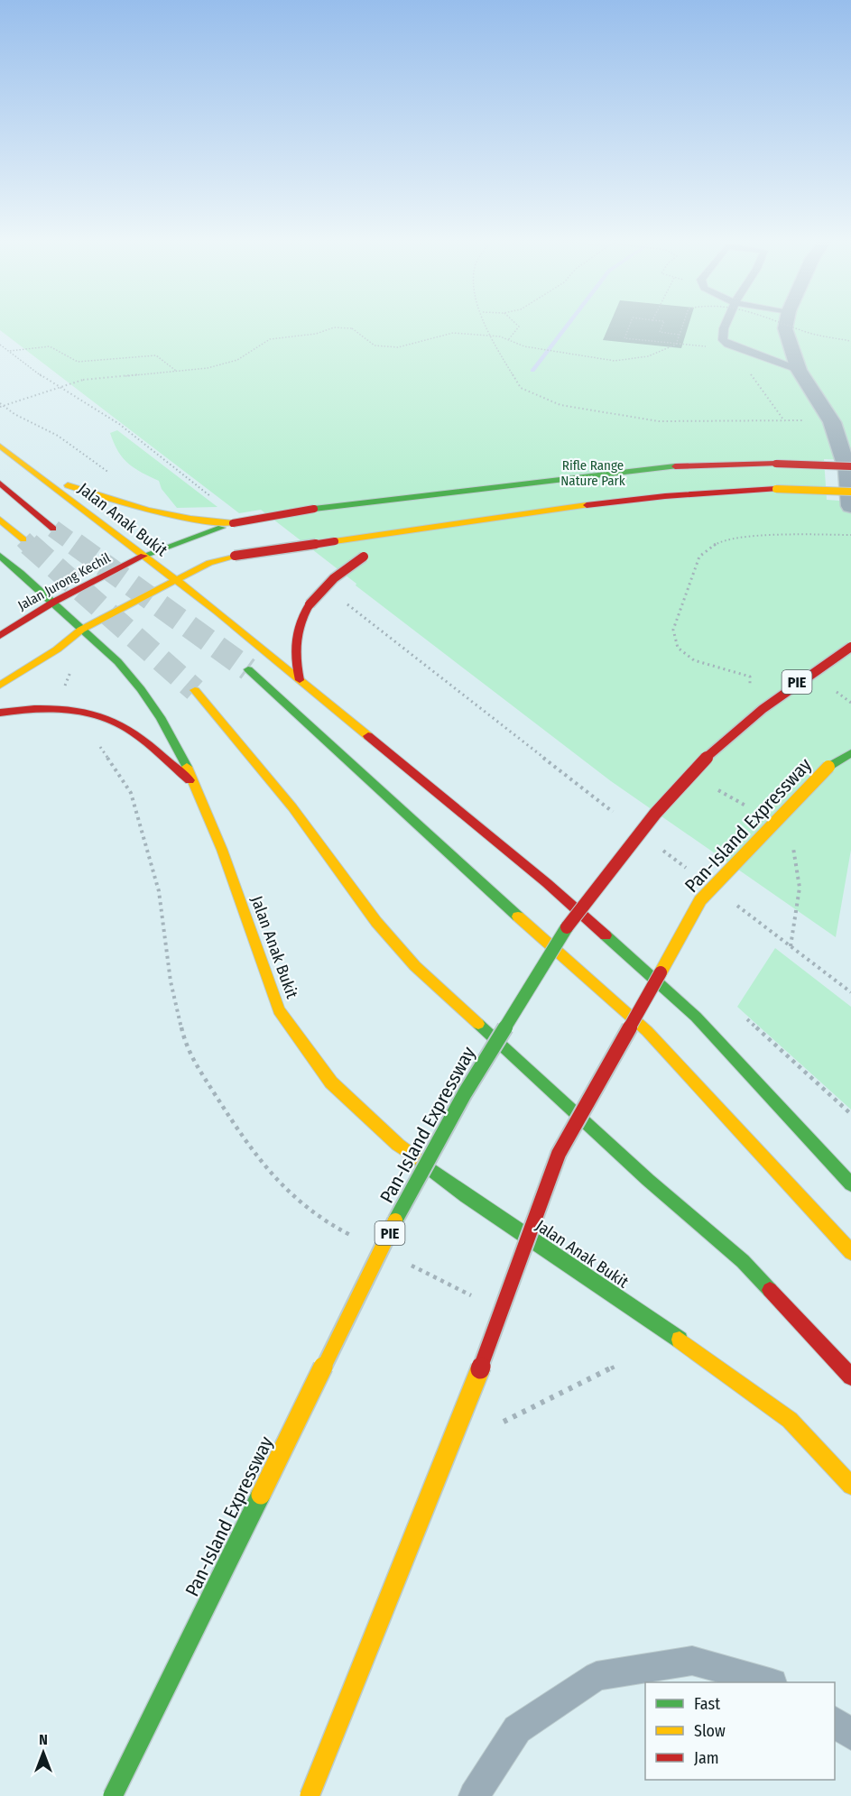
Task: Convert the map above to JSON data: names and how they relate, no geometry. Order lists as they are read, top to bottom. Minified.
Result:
{"streets":{"main road":["Jalan Anak Bukit","Jalan Jurong Kechil","PIE","Pan-Island Expressway"]},"crossings":[["Jalan Anak Bukit","Jalan Jurong Kechil"]],"parks":["Rifle Range Nature Park"],"legend":["Fast","Slow","Jam"],"north":"top"}
